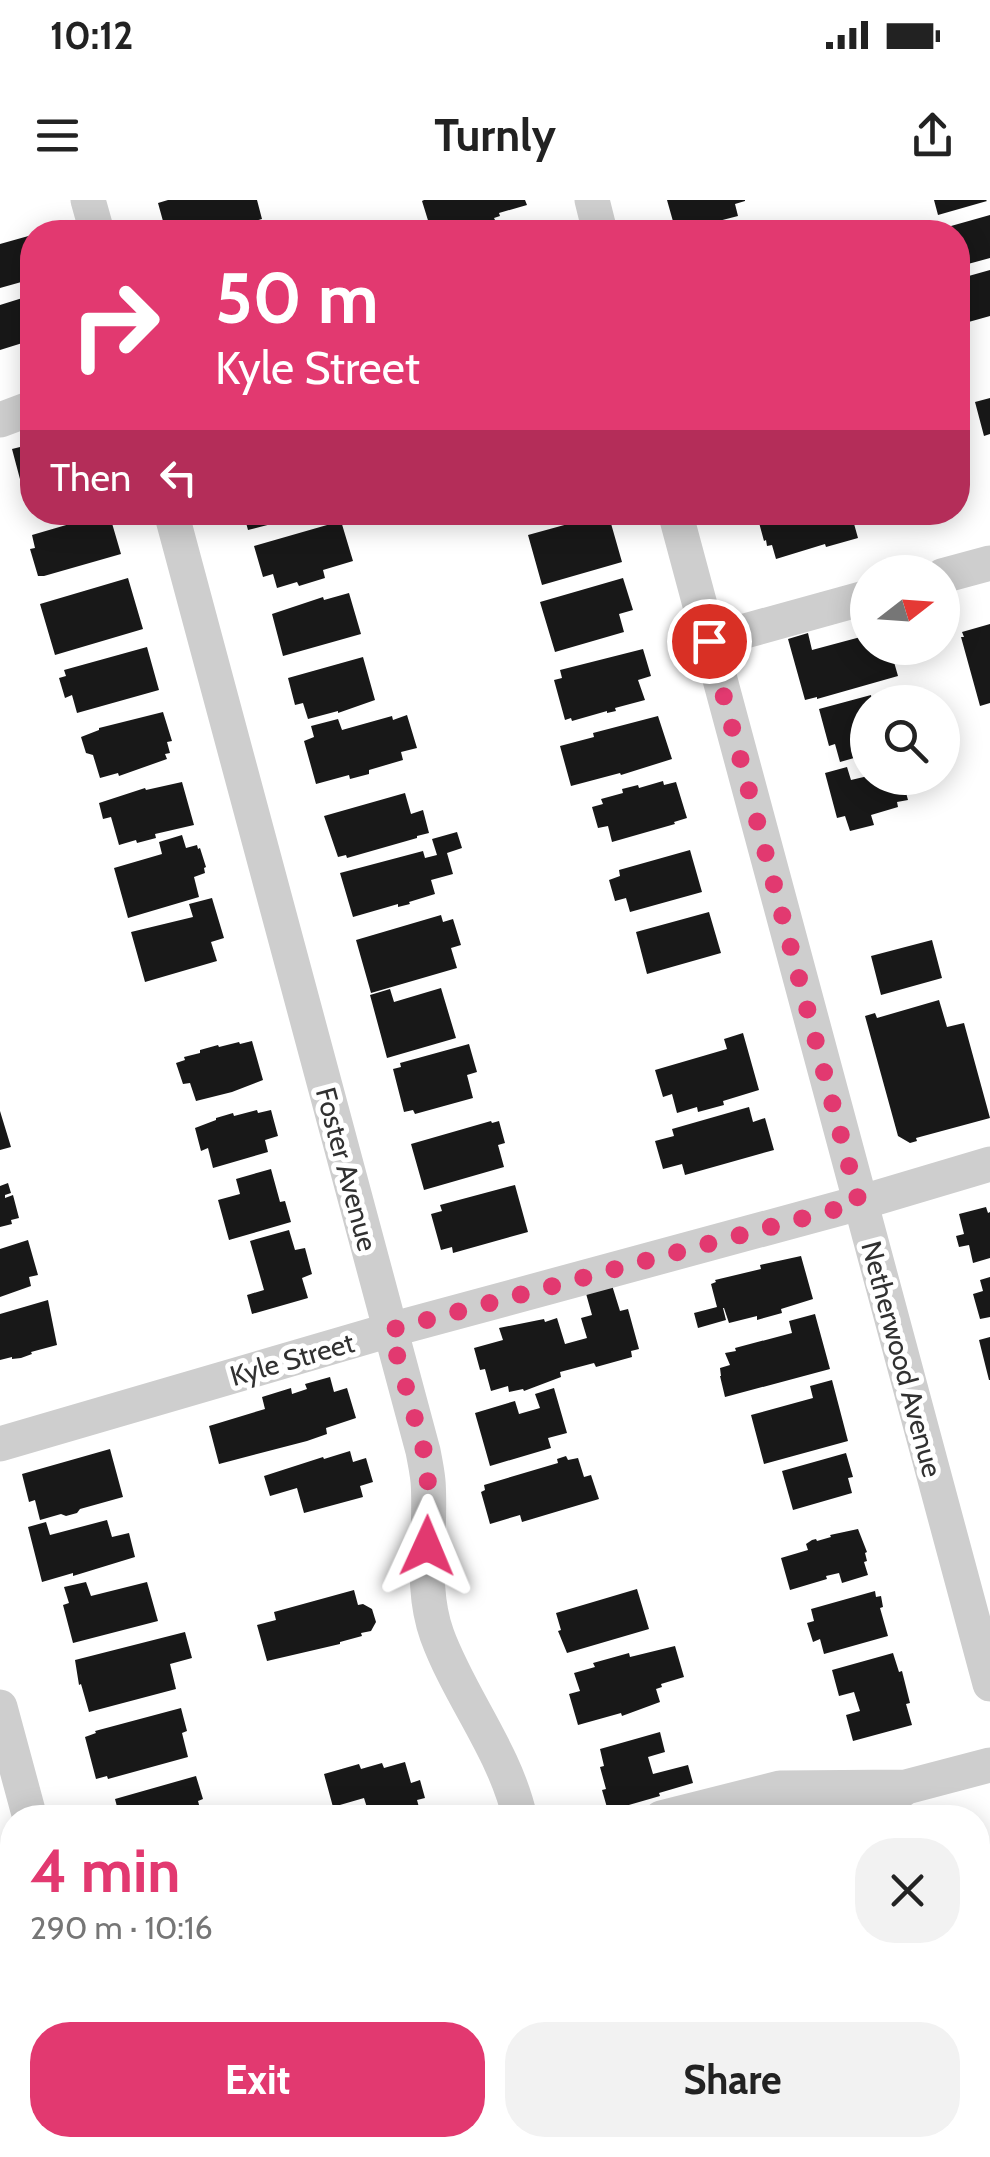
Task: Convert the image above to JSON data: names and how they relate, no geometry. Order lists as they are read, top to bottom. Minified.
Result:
{"streets":{"street":["Foster Avenue","Kyle Street","Netherwood Avenue"]},"crossings":[["Foster Avenue","Kyle Street"],["Kyle Street","Netherwood Avenue"]],"north":"right","page":{"status":"10:12","header":"Turnly","turn":["50 m","Kyle Street"],"then":"Then","heading":["4 min","290 m · 10:16"],"buttons":["Exit","Share"]}}
